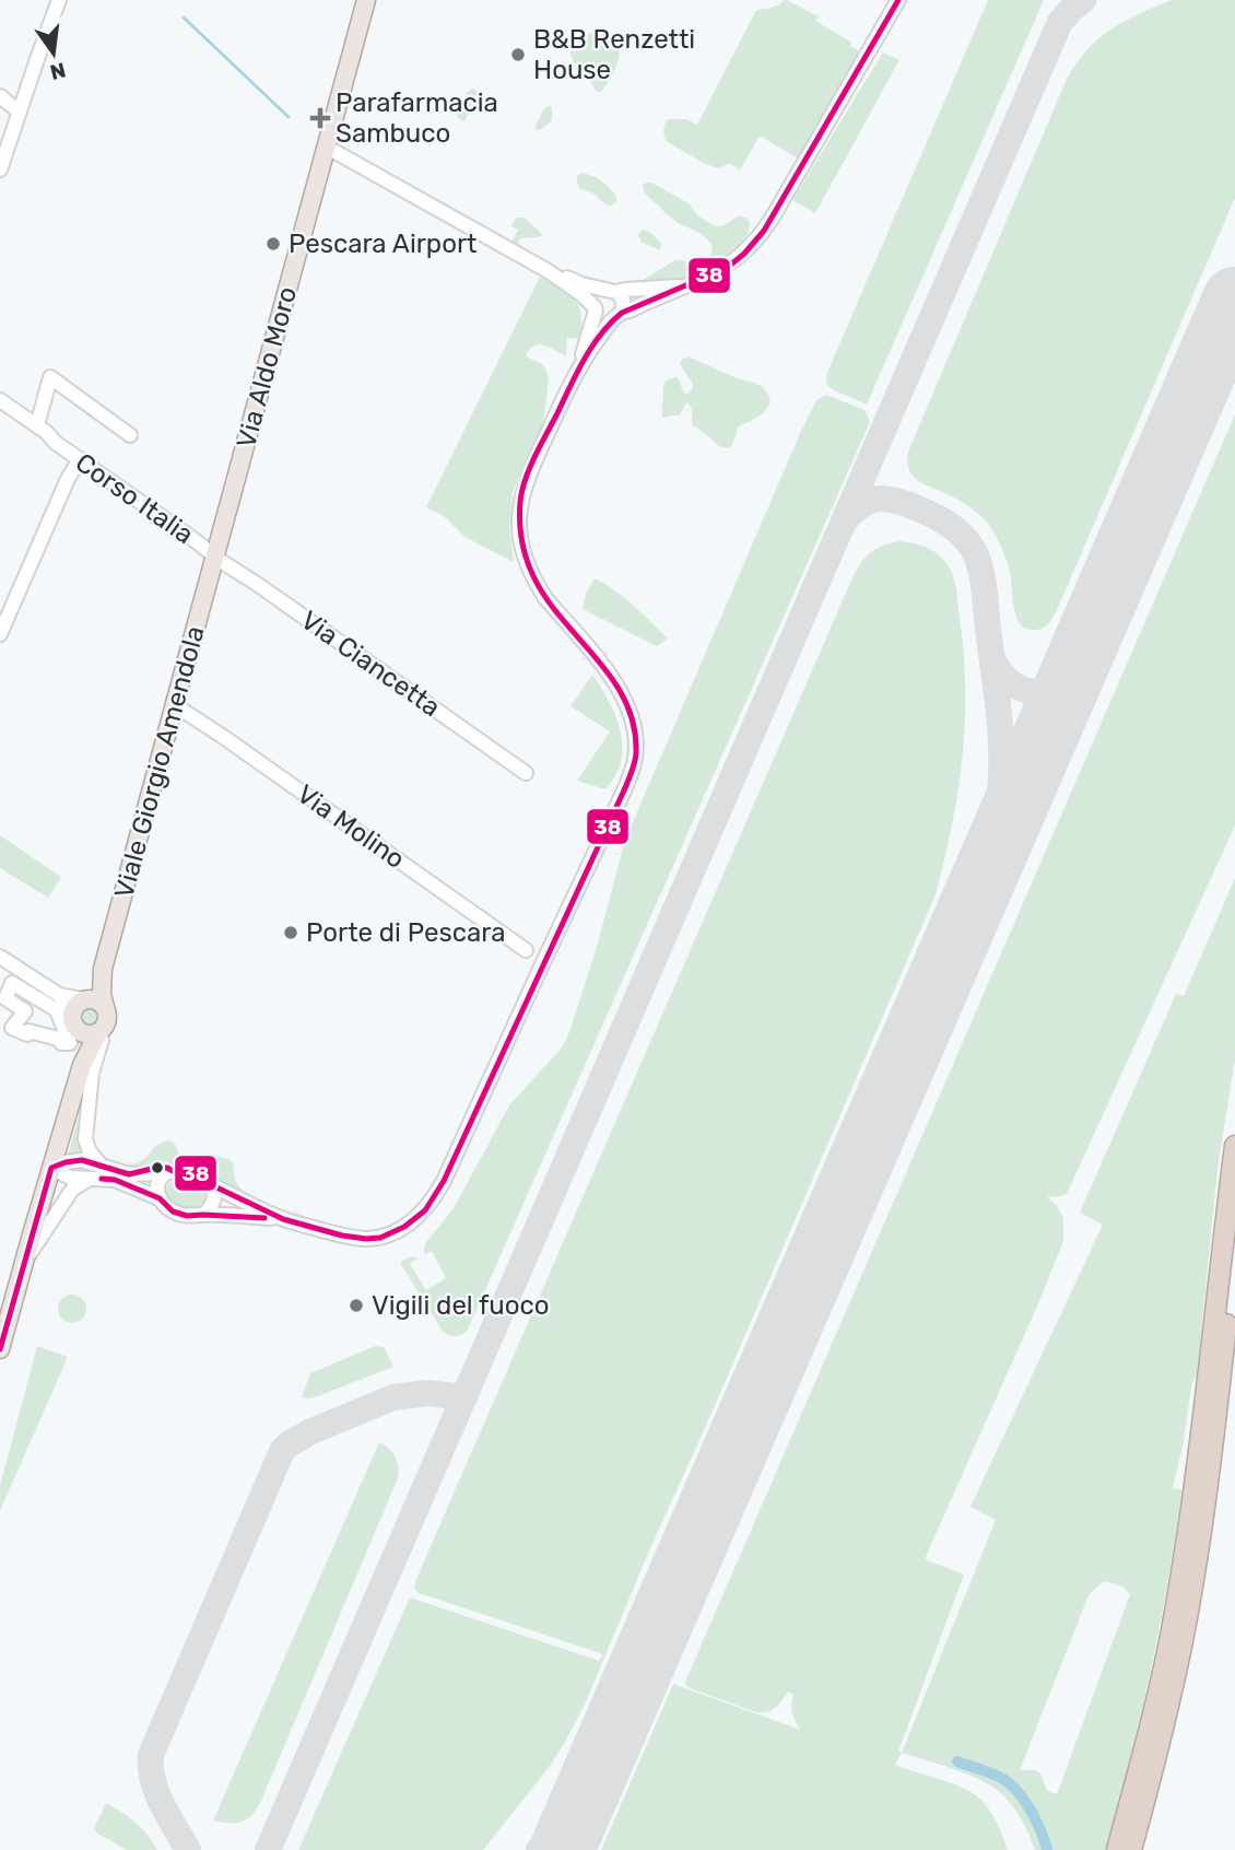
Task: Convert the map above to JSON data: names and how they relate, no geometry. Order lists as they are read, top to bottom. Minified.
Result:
{"streets":{"main road":["Via Aldo Moro","Viale Giorgio Amendola"],"street":["Corso Italia","Via Ciancetta","Via Molino"]},"crossings":[["Via Aldo Moro","Corso Italia"],["Via Aldo Moro","Via Ciancetta"],["Via Aldo Moro","Viale Giorgio Amendola"],["Corso Italia","Via Ciancetta"],["Corso Italia","Viale Giorgio Amendola"],["Via Ciancetta","Viale Giorgio Amendola"],["Viale Giorgio Amendola","Via Molino"]],"places":{"other":["B&B Renzetti House","Pescara Airport","Porte di Pescara","Vigili del fuoco"],"health":["Parafarmacia Sambuco"]},"lines":["transit line 38"],"north":"bottom"}
